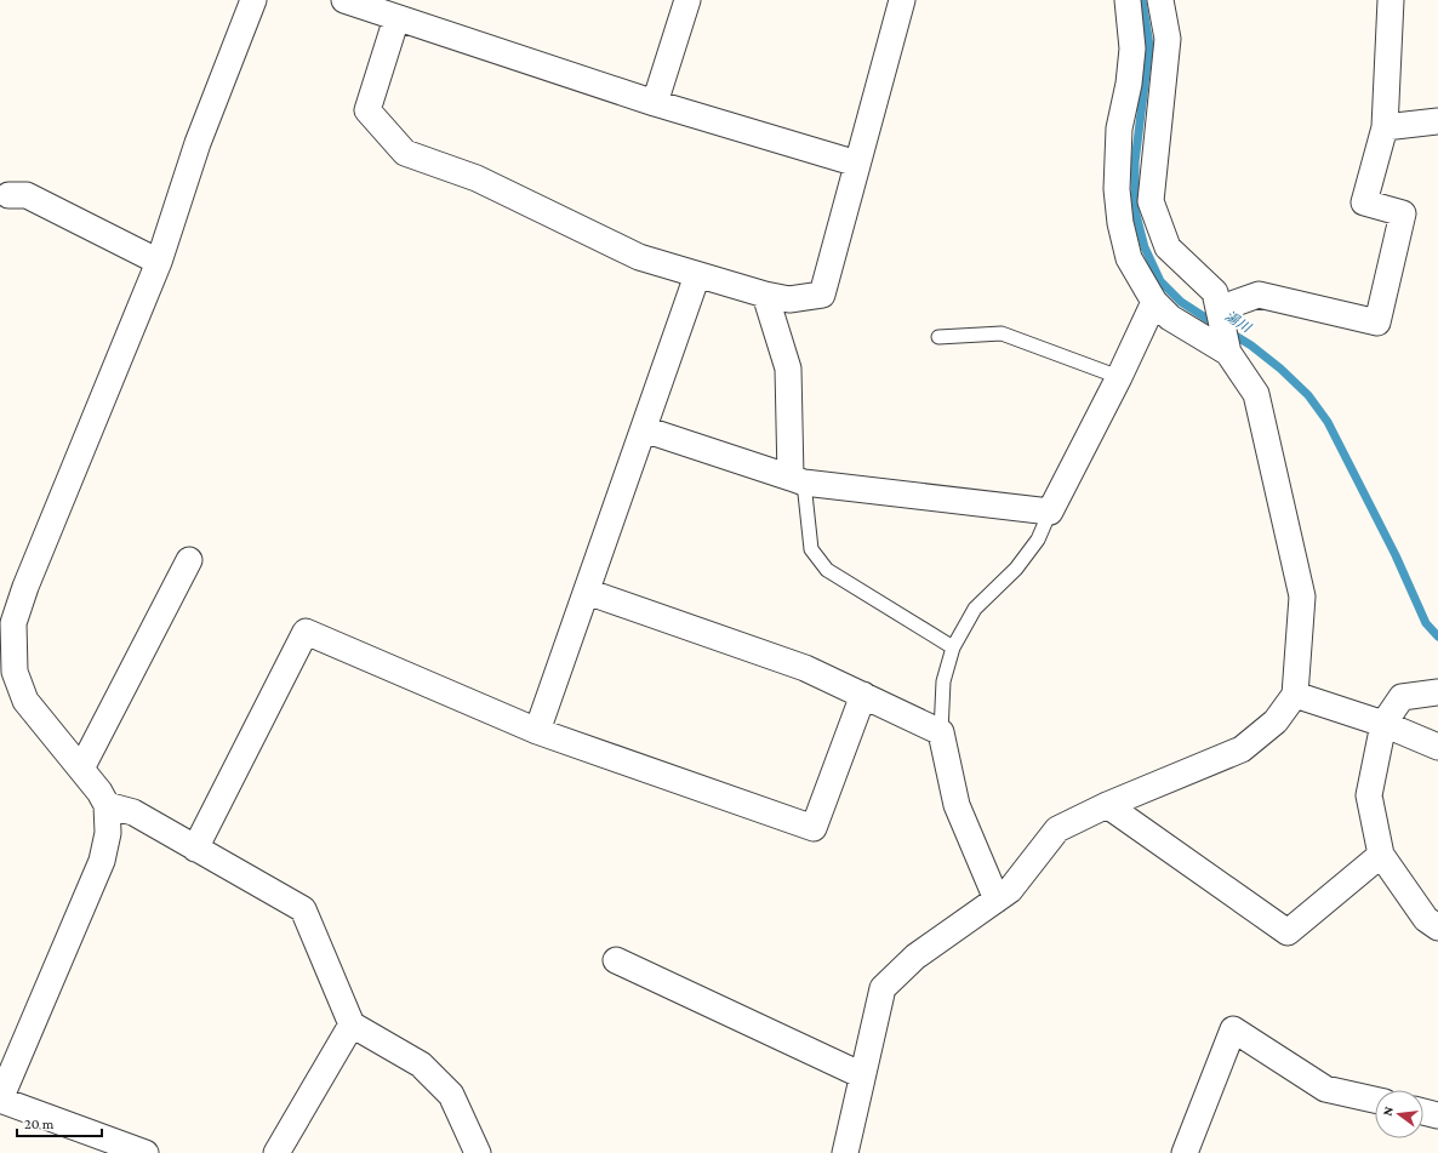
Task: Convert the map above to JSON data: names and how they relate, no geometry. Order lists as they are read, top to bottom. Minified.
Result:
{"water":["湯川"],"scale_bar":"20 m","north":"left"}
